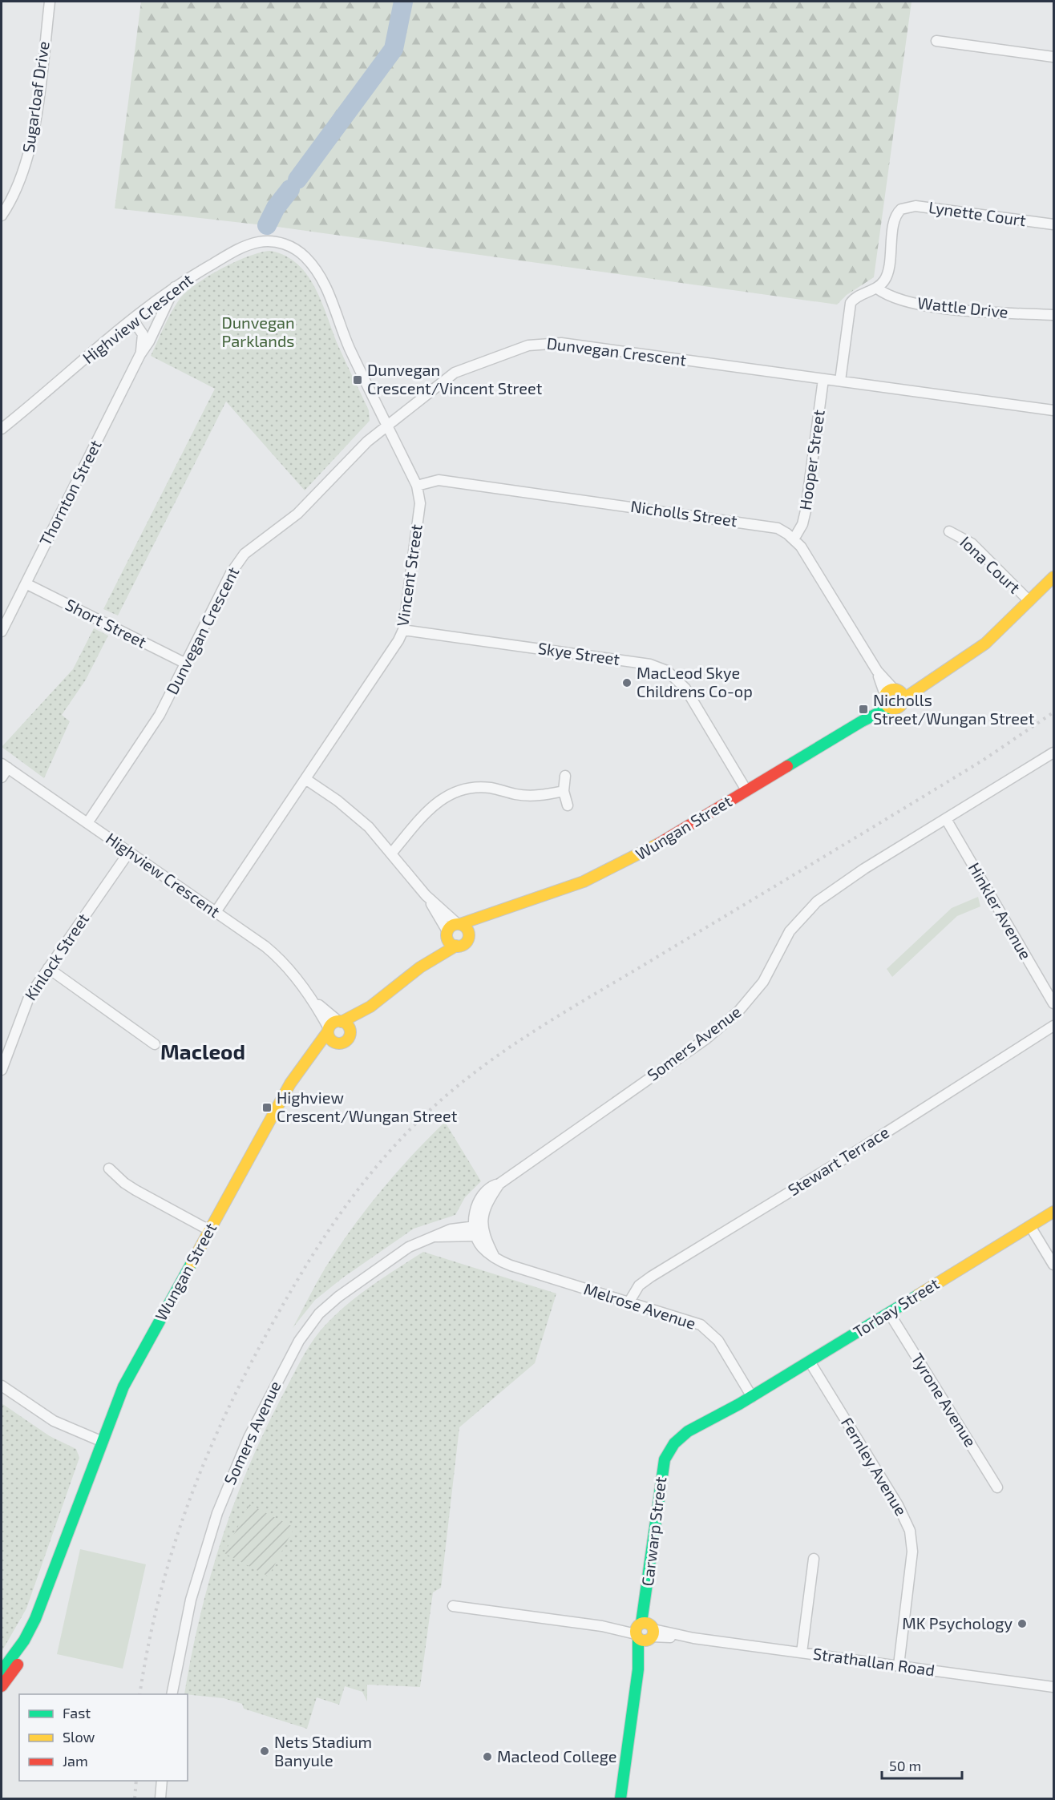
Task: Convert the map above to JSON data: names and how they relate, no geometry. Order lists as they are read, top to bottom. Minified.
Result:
{"streets":{"street":["Sugarloaf Drive","Lynette Court","Wattle Drive","Highview Crescent","Dunvegan Crescent","Hooper Street","Thornton Street","Nicholls Street","Iona Court","Vincent Street","Short Street","Skye Street","Wungan Street","Hinkler Avenue","Kinlock Street","Somers Avenue","Stewart Terrace","Melrose Avenue","Torbay Street","Tyrone Avenue","Fernley Avenue","Carwarp Street","Strathallan Road"]},"crossings":[["Lynette Court","Wattle Drive"],["Highview Crescent","Dunvegan Crescent"],["Highview Crescent","Thornton Street"],["Highview Crescent","Vincent Street"],["Highview Crescent","Wungan Street"],["Highview Crescent","Kinlock Street"],["Dunvegan Crescent","Hooper Street"],["Dunvegan Crescent","Vincent Street"],["Dunvegan Crescent","Short Street"],["Hooper Street","Nicholls Street"],["Thornton Street","Short Street"],["Nicholls Street","Vincent Street"],["Nicholls Street","Wungan Street"],["Iona Court","Wungan Street"],["Vincent Street","Skye Street"],["Skye Street","Wungan Street"],["Hinkler Avenue","Somers Avenue"],["Somers Avenue","Melrose Avenue"],["Stewart Terrace","Melrose Avenue"],["Melrose Avenue","Torbay Street"],["Torbay Street","Tyrone Avenue"],["Torbay Street","Fernley Avenue"],["Torbay Street","Carwarp Street"],["Fernley Avenue","Strathallan Road"],["Carwarp Street","Strathallan Road"]],"districts":["Macleod"],"parks":["Dunvegan Parklands"],"places":{"transit":["Dunvegan Crescent/Vincent Street","Nicholls Street/Wungan Street","Highview Crescent/Wungan Street"],"other":["MacLeod Skye Childrens Co-op","MK Psychology","Nets Stadium Banyule","Macleod College"]},"legend":["Fast","Slow","Jam"],"scale_bar":"50 m"}
